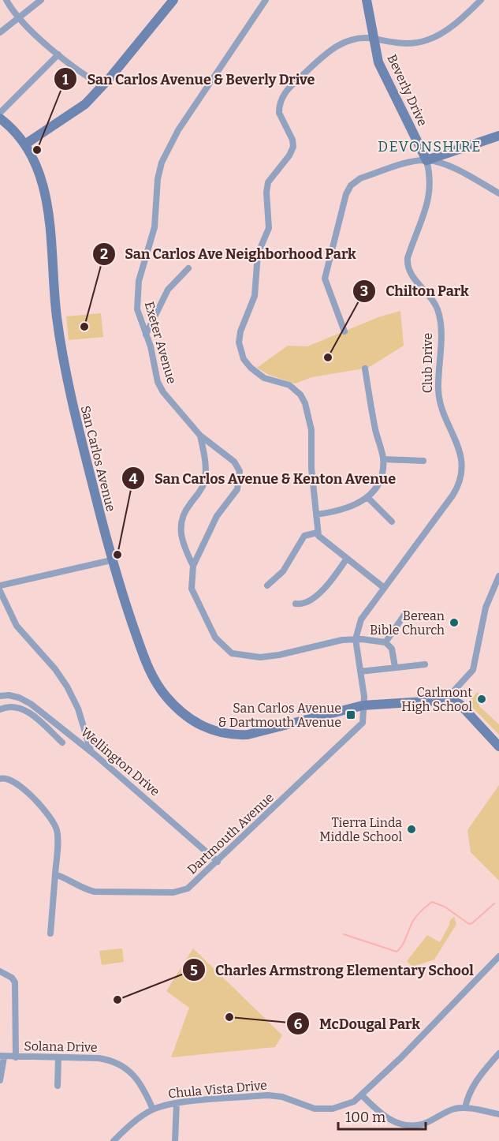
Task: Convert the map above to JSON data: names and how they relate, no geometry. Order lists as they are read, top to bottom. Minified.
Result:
{"streets":{"main road":["Beverly Drive","San Carlos Avenue"],"street":["Exeter Avenue","Club Drive","Wellington Drive","Dartmouth Avenue","Solana Drive","Chula Vista Drive"]},"crossings":[["Beverly Drive","Club Drive"],["Exeter Avenue","Club Drive"],["Club Drive","San Carlos Avenue"],["Club Drive","Dartmouth Avenue"],["San Carlos Avenue","Dartmouth Avenue"],["Wellington Drive","Dartmouth Avenue"],["Solana Drive","Chula Vista Drive"]],"districts":["DEVONSHIRE"],"places":{"other":["San Carlos Avenue & Beverly Drive","San Carlos Ave Neighborhood Park","Chilton Park","San Carlos Avenue & Kenton Avenue","Berean Bible Church","Carlmont High School","Tierra Linda Middle School","Charles Armstrong Elementary School","McDougal Park"],"transit":["San Carlos Avenue & Dartmouth Avenue"]},"scale_bar":"100 m"}
